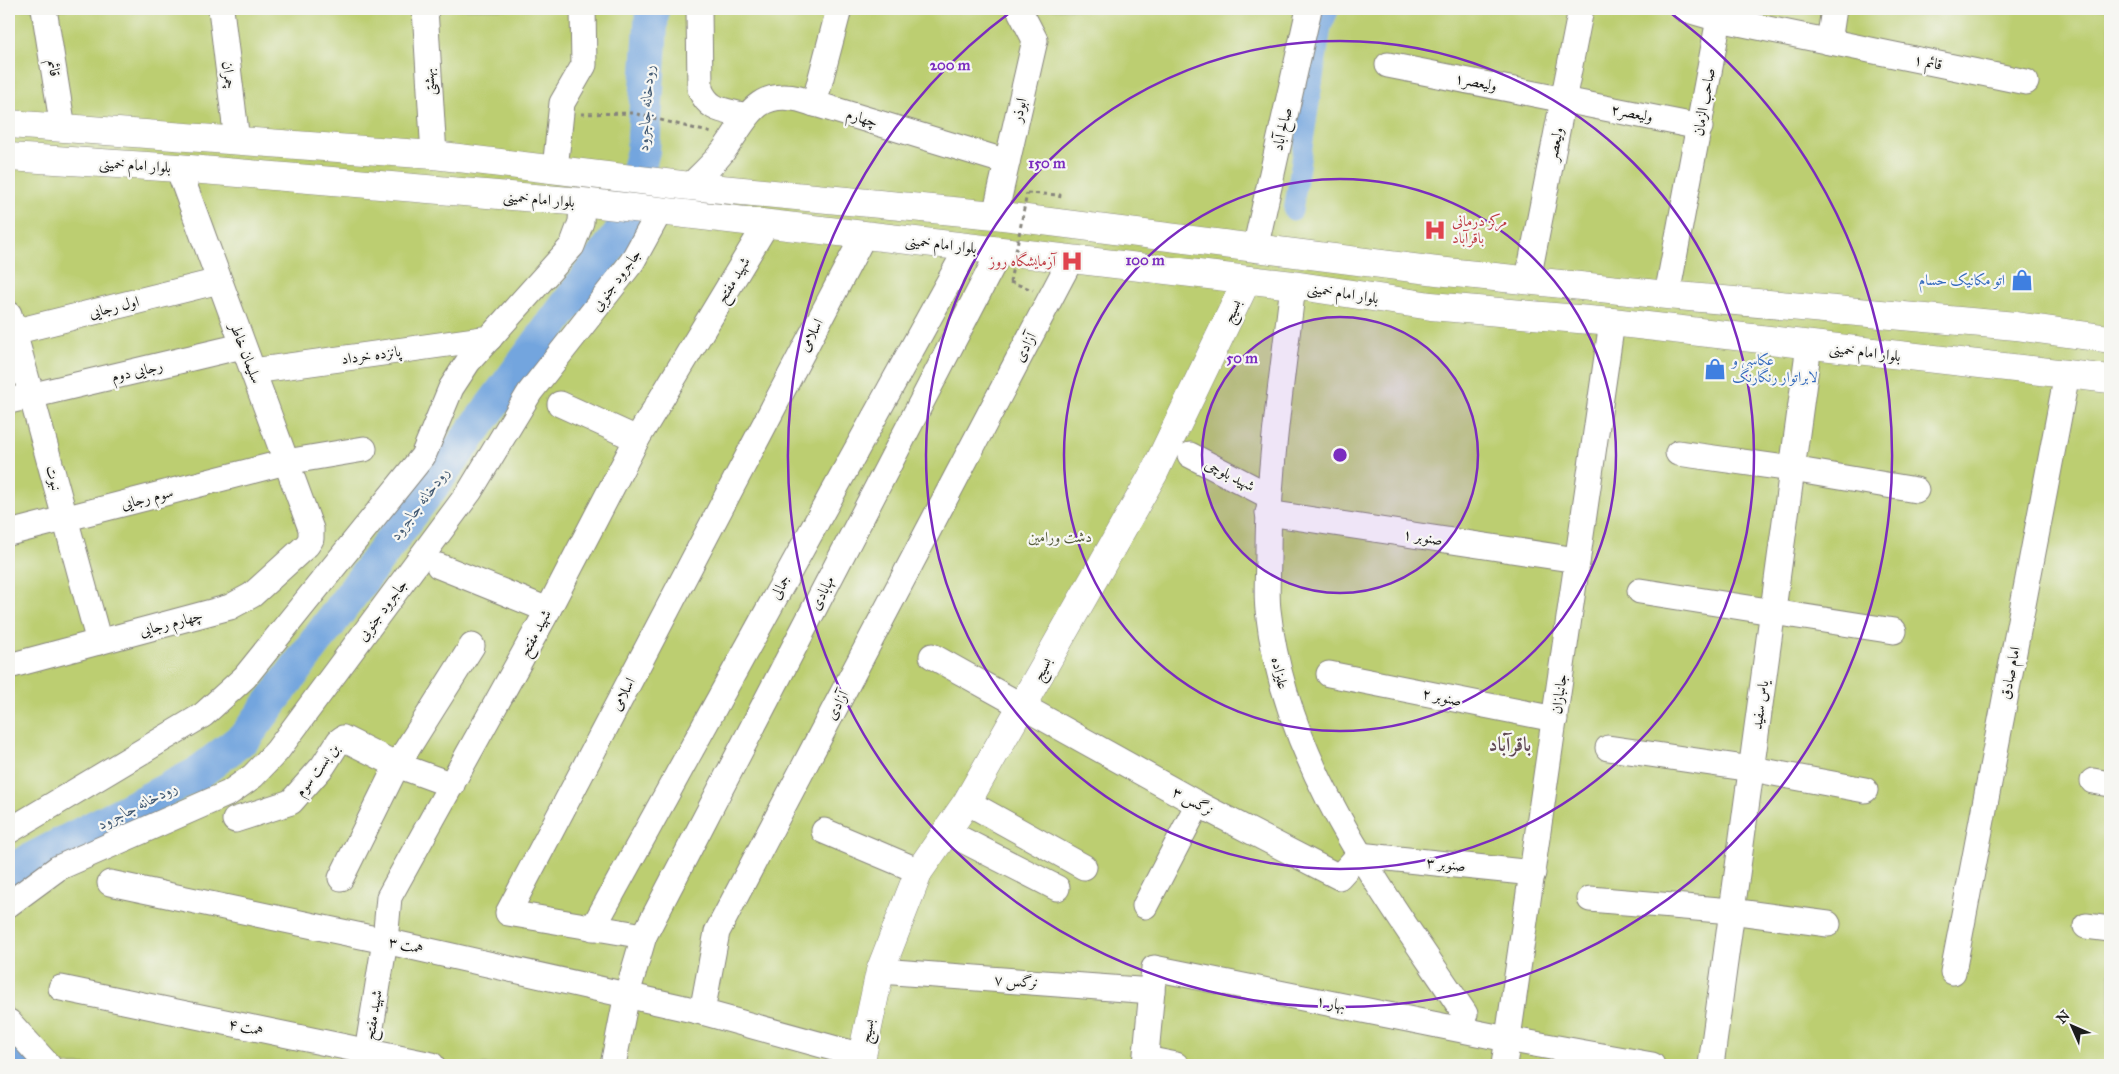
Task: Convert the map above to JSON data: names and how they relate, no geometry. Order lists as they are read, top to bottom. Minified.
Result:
{"streets":{"main road":["بلوار امام خمینی","بسیج"],"street":["قائم ۱","قائم","چمران","بهشتی","ولیعصر۱","صاحب الزمان","ابوذر","ولیعصر۲","چهارم","صالح آباد","ولیعصر","جاجرود جنوبی","شهید مفتح","اول رجایی","اسلامی","آزادی","سلیمان خاطر","پانزده خرداد","رجایی دوم","شهید بلوچی","نبوت","سوم رجایی","صنوبر ۱","جمالی","مهابادی","چهارم رجایی","علیزاده","امام صادق","جانبازان","صنوبر ۲","یاس سفید","بن بست سوم","نرگس ۳","صنوبر ۳","همت ۳","نرگس ۷","بهار ۱","همت ۴"]},"crossings":[["قائم","بلوار امام خمینی"],["چمران","بلوار امام خمینی"],["بهشتی","بلوار امام خمینی"],["ولیعصر۱","ولیعصر۲"],["ولیعصر۱","ولیعصر"],["صاحب الزمان","ولیعصر۲"],["صاحب الزمان","بلوار امام خمینی"],["ابوذر","چهارم"],["ابوذر","بلوار امام خمینی"],["ولیعصر۲","ولیعصر"],["چهارم","بلوار امام خمینی"],["صالح آباد","بلوار امام خمینی"],["ولیعصر","بلوار امام خمینی"],["بلوار امام خمینی","جاجرود جنوبی"],["بلوار امام خمینی","شهید مفتح"],["بلوار امام خمینی","بسیج"],["بلوار امام خمینی","اسلامی"],["بلوار امام خمینی","آزادی"],["بلوار امام خمینی","سلیمان خاطر"],["بلوار امام خمینی","جمالی"],["بلوار امام خمینی","مهابادی"],["بلوار امام خمینی","علیزاده"],["بلوار امام خمینی","امام صادق"],["بلوار امام خمینی","جانبازان"],["بلوار امام خمینی","یاس سفید"],["شهید مفتح","بن بست سوم"],["شهید مفتح","همت ۳"],["شهید مفتح","همت ۴"],["اول رجایی","سلیمان خاطر"],["اول رجایی","نبوت"],["بسیج","نرگس ۳"],["بسیج","نرگس ۷"],["اسلامی","جمالی"],["اسلامی","مهابادی"],["آزادی","همت ۳"],["سلیمان خاطر","پانزده خرداد"],["سلیمان خاطر","رجایی دوم"],["سلیمان خاطر","سوم رجایی"],["سلیمان خاطر","چهارم رجایی"],["رجایی دوم","نبوت"],["شهید بلوچی","صنوبر ۱"],["شهید بلوچی","علیزاده"],["نبوت","سوم رجایی"],["نبوت","چهارم رجایی"],["صنوبر ۱","علیزاده"],["صنوبر ۱","جانبازان"],["علیزاده","نرگس ۳"],["علیزاده","صنوبر ۳"],["جانبازان","صنوبر ۲"],["جانبازان","صنوبر ۳"],["جانبازان","بهار ۱"],["نرگس ۳","صنوبر ۳"],["نرگس ۷","بهار ۱"]],"districts":["باقرآباد"],"water":["رودخانه جاجرود"],"parks":["دشت ورامین"],"places":{"hospital":["مرکز درمانی باقرآباد","آزمایشگاه روز"],"shop":["اتو مکانیک حسام","عکاسی و لابراتوار رنگارنگ"]},"north":"top left","rings":["200 m","150 m","100 m","50 m"]}
